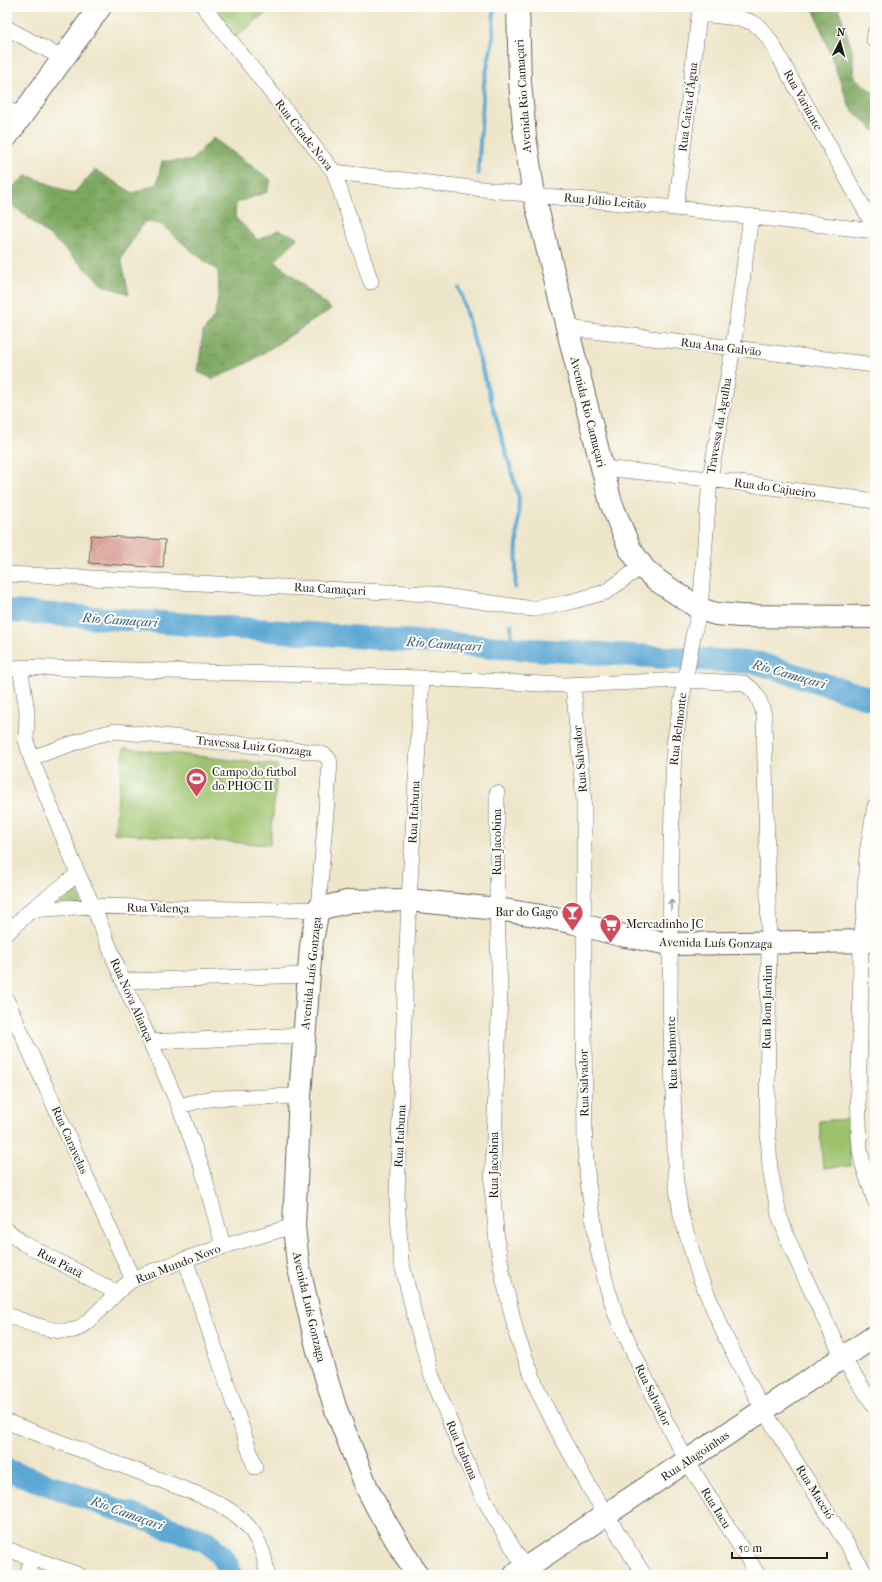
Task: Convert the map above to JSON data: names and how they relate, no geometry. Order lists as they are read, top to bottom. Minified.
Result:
{"streets":{"street":["Avenida Rio Camaçari","Rua Variante","Rua Caixa d'Água","Rua Citade Nova","Rua Júlio Leitão","Rua Ana Galvão","Travessa da Agulha","Rua do Cajueiro","Rua Camaçari","Rua Belmonte","Travessa Luiz Gonzaga","Rua Salvador","Rua Itabuna","Rua Jacobina","Rua Valença","Avenida Luís Gonzaga","Rua Nova Aliança","Rua Bom Jardim","Rua Caravelas","Rua Piatã","Rua Mundo Novo","Rua Alagoinhas","Rua Maceió","Rua Iacu"]},"crossings":[["Avenida Rio Camaçari","Rua Júlio Leitão"],["Avenida Rio Camaçari","Rua Ana Galvão"],["Avenida Rio Camaçari","Travessa da Agulha"],["Avenida Rio Camaçari","Rua do Cajueiro"],["Avenida Rio Camaçari","Rua Camaçari"],["Rua Variante","Rua Caixa d'Água"],["Rua Variante","Rua Júlio Leitão"],["Rua Caixa d'Água","Rua Júlio Leitão"],["Rua Citade Nova","Rua Júlio Leitão"],["Rua Júlio Leitão","Travessa da Agulha"],["Rua Ana Galvão","Travessa da Agulha"],["Travessa da Agulha","Rua do Cajueiro"],["Travessa da Agulha","Rua Belmonte"],["Travessa da Agulha","Rua Bom Jardim"],["Rua Belmonte","Avenida Luís Gonzaga"],["Rua Belmonte","Rua Bom Jardim"],["Rua Belmonte","Rua Alagoinhas"],["Rua Belmonte","Rua Maceió"],["Travessa Luiz Gonzaga","Rua Valença"],["Travessa Luiz Gonzaga","Avenida Luís Gonzaga"],["Travessa Luiz Gonzaga","Rua Nova Aliança"],["Rua Salvador","Avenida Luís Gonzaga"],["Rua Salvador","Rua Bom Jardim"],["Rua Salvador","Rua Alagoinhas"],["Rua Salvador","Rua Iacu"],["Rua Itabuna","Avenida Luís Gonzaga"],["Rua Itabuna","Rua Bom Jardim"],["Rua Itabuna","Rua Alagoinhas"],["Rua Jacobina","Avenida Luís Gonzaga"],["Rua Jacobina","Rua Alagoinhas"],["Rua Valença","Avenida Luís Gonzaga"],["Rua Valença","Rua Nova Aliança"],["Avenida Luís Gonzaga","Rua Bom Jardim"],["Avenida Luís Gonzaga","Rua Mundo Novo"],["Rua Nova Aliança","Rua Bom Jardim"],["Rua Nova Aliança","Rua Mundo Novo"],["Rua Bom Jardim","Rua Alagoinhas"],["Rua Caravelas","Rua Mundo Novo"],["Rua Piatã","Rua Mundo Novo"],["Rua Alagoinhas","Rua Maceió"],["Rua Alagoinhas","Rua Iacu"]],"one_way":["Rua Belmonte"],"water":["Rio Camaçari"],"places":{"sports":["Campo do futbol do PHOC II"],"bar":["Bar do Gago"],"supermarket":["Mercadinho JC"]},"scale_bar":"50 m","north":"top"}
